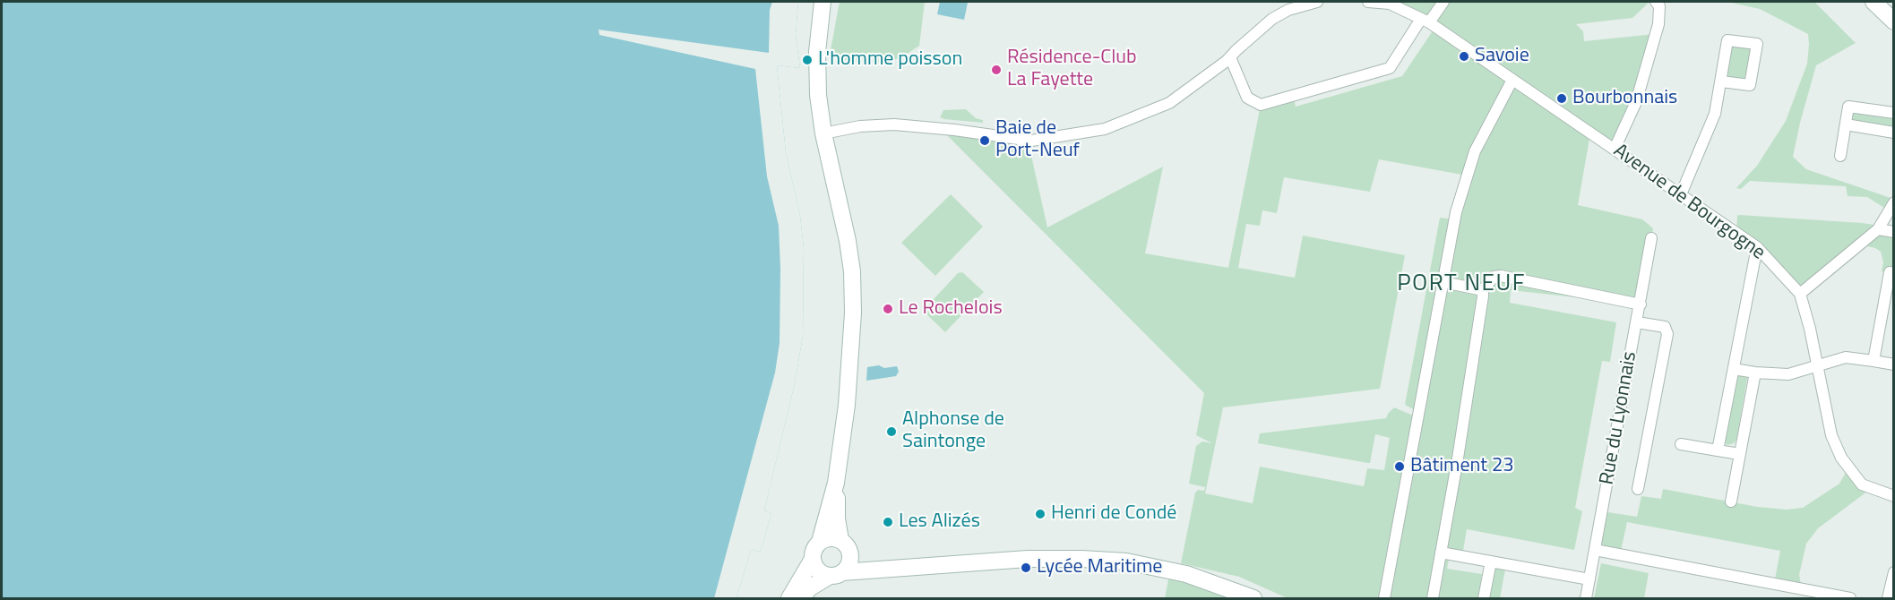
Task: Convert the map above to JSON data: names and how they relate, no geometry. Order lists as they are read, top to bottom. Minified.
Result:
{"streets":{"street":["Avenue de Bourgogne","Rue du Lyonnais"]},"districts":["PORT NEUF"],"places":["Savoie","L'homme poisson","Résidence-Club La Fayette","Bourbonnais","Baie de Port-Neuf","Le Rochelois","Alphonse de Saintonge","Bâtiment 23","Henri de Condé","Les Alizés","Lycée Maritime"]}
